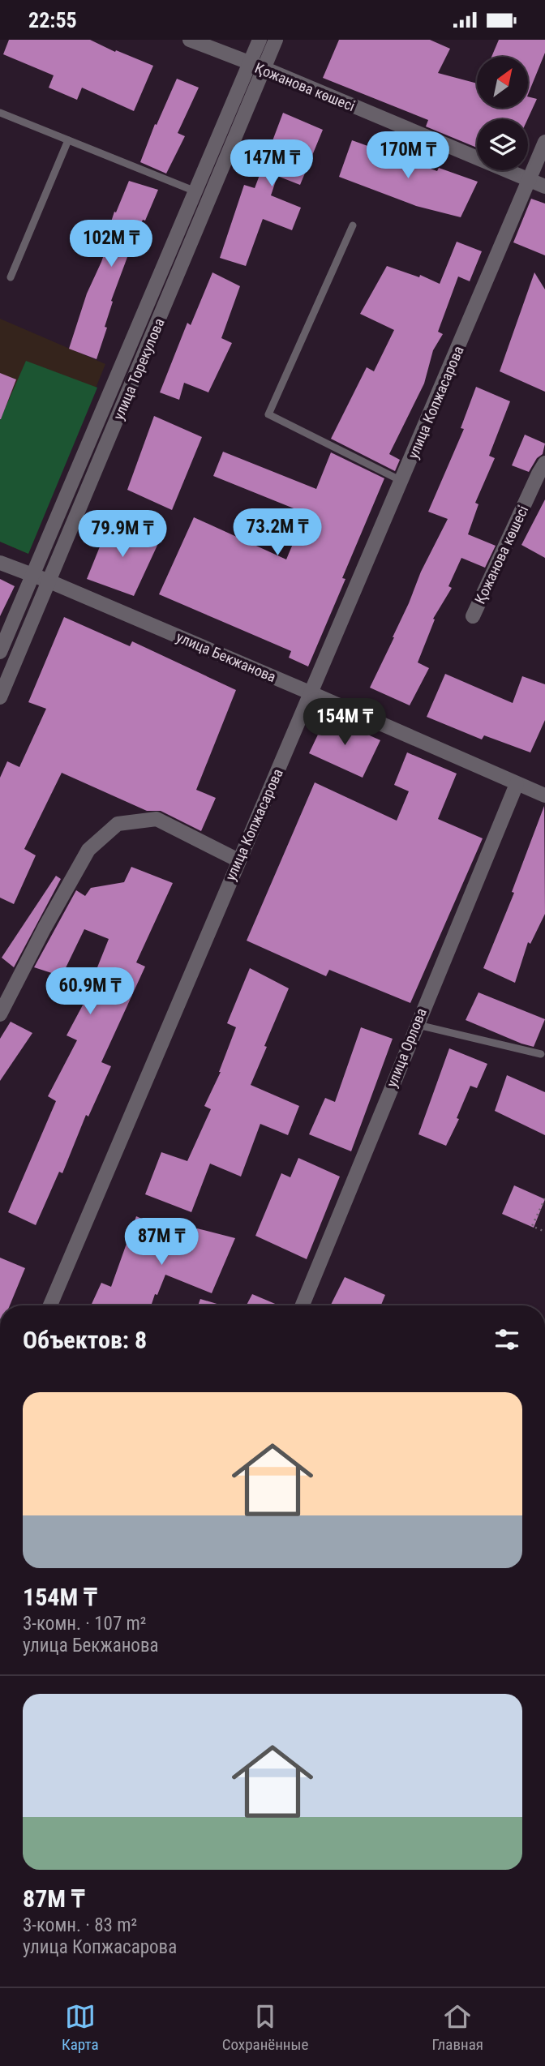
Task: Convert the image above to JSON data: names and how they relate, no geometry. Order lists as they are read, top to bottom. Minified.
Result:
{"streets":{"street":["Қожанова көшесі","улица Торекулова","улица Копжасарова","улица Бекжанова","улица Орлова"]},"crossings":[["Қожанова көшесі","улица Торекулова"],["Қожанова көшесі","улица Копжасарова"],["улица Торекулова","улица Бекжанова"],["улица Копжасарова","улица Бекжанова"],["улица Бекжанова","улица Орлова"]],"north":"top right","page":{"status":"22:55","price":["170M ₸","147M ₸","102M ₸","73.2M ₸","79.9M ₸","154M ₸","60.9M ₸","87M ₸"],"heading":"Объектов: 8","list":[{"name":"154M ₸","note":"3-комн. · 107 m² · улица Бекжанова"},{"name":"87M ₸","note":"3-комн. · 83 m² · улица Копжасарова"}],"tabs":["Карта","Сохранённые","Главная"]}}
